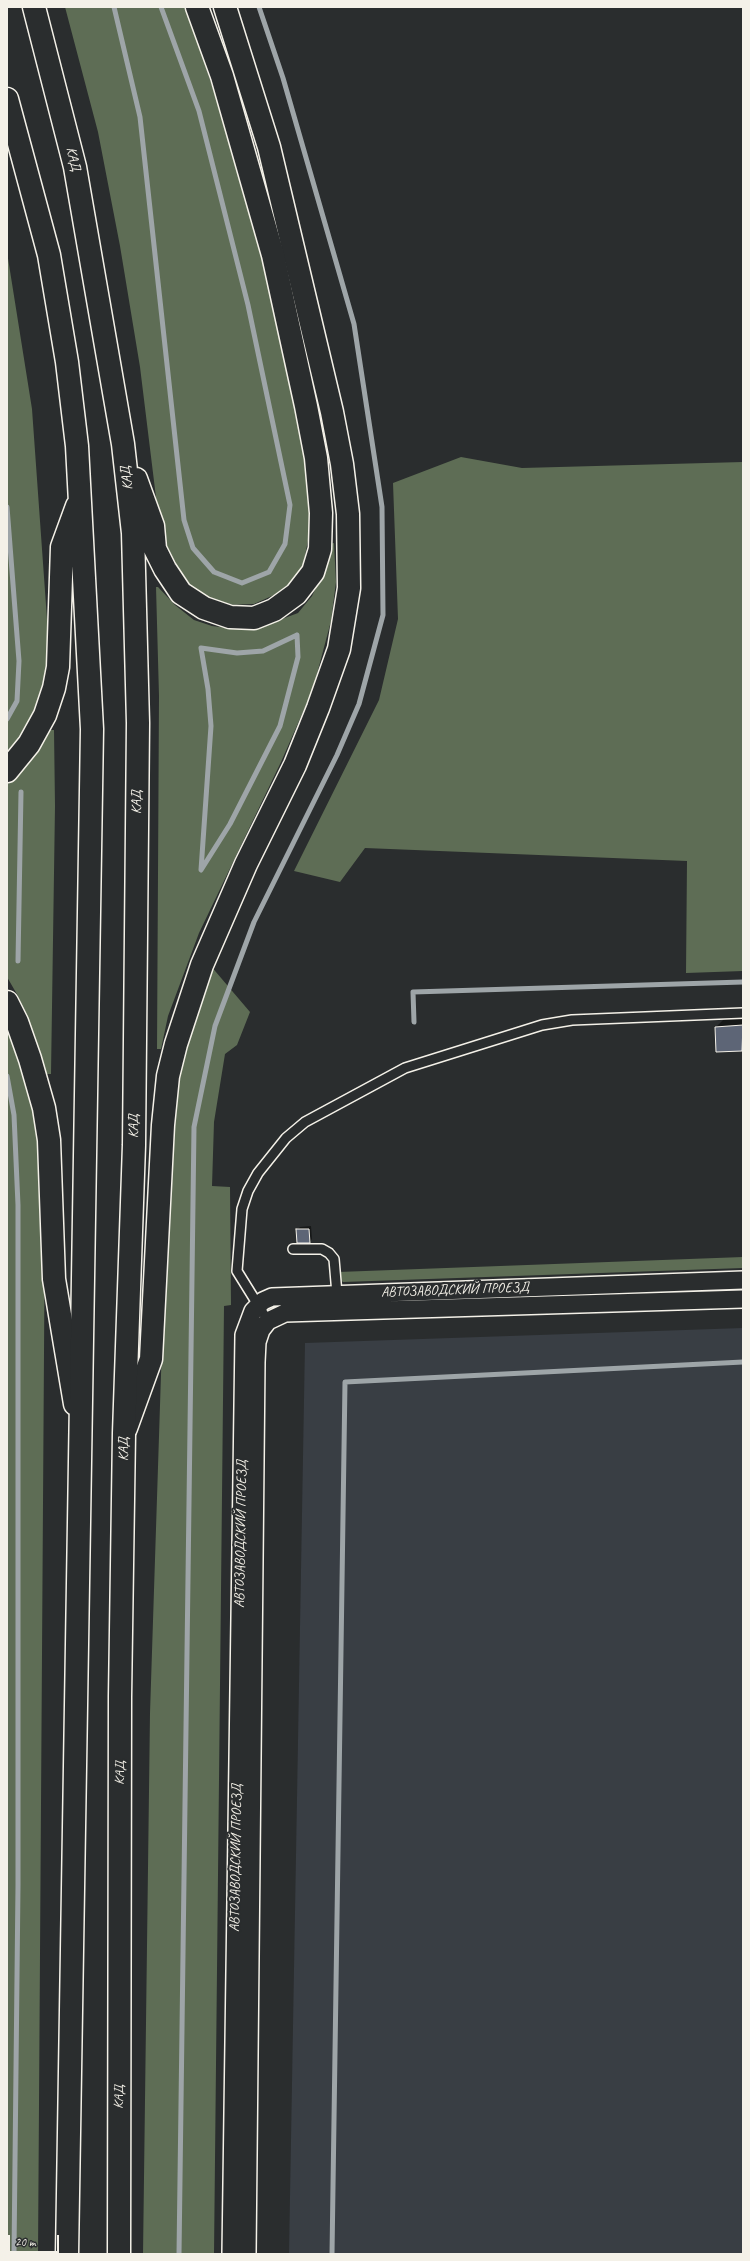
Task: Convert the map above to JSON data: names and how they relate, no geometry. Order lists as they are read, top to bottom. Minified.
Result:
{"streets":{"main road":["КАД"],"street":["АВТОЗАВОДСКИЙ ПРОЕЗД"]},"scale_bar":"20 m"}
